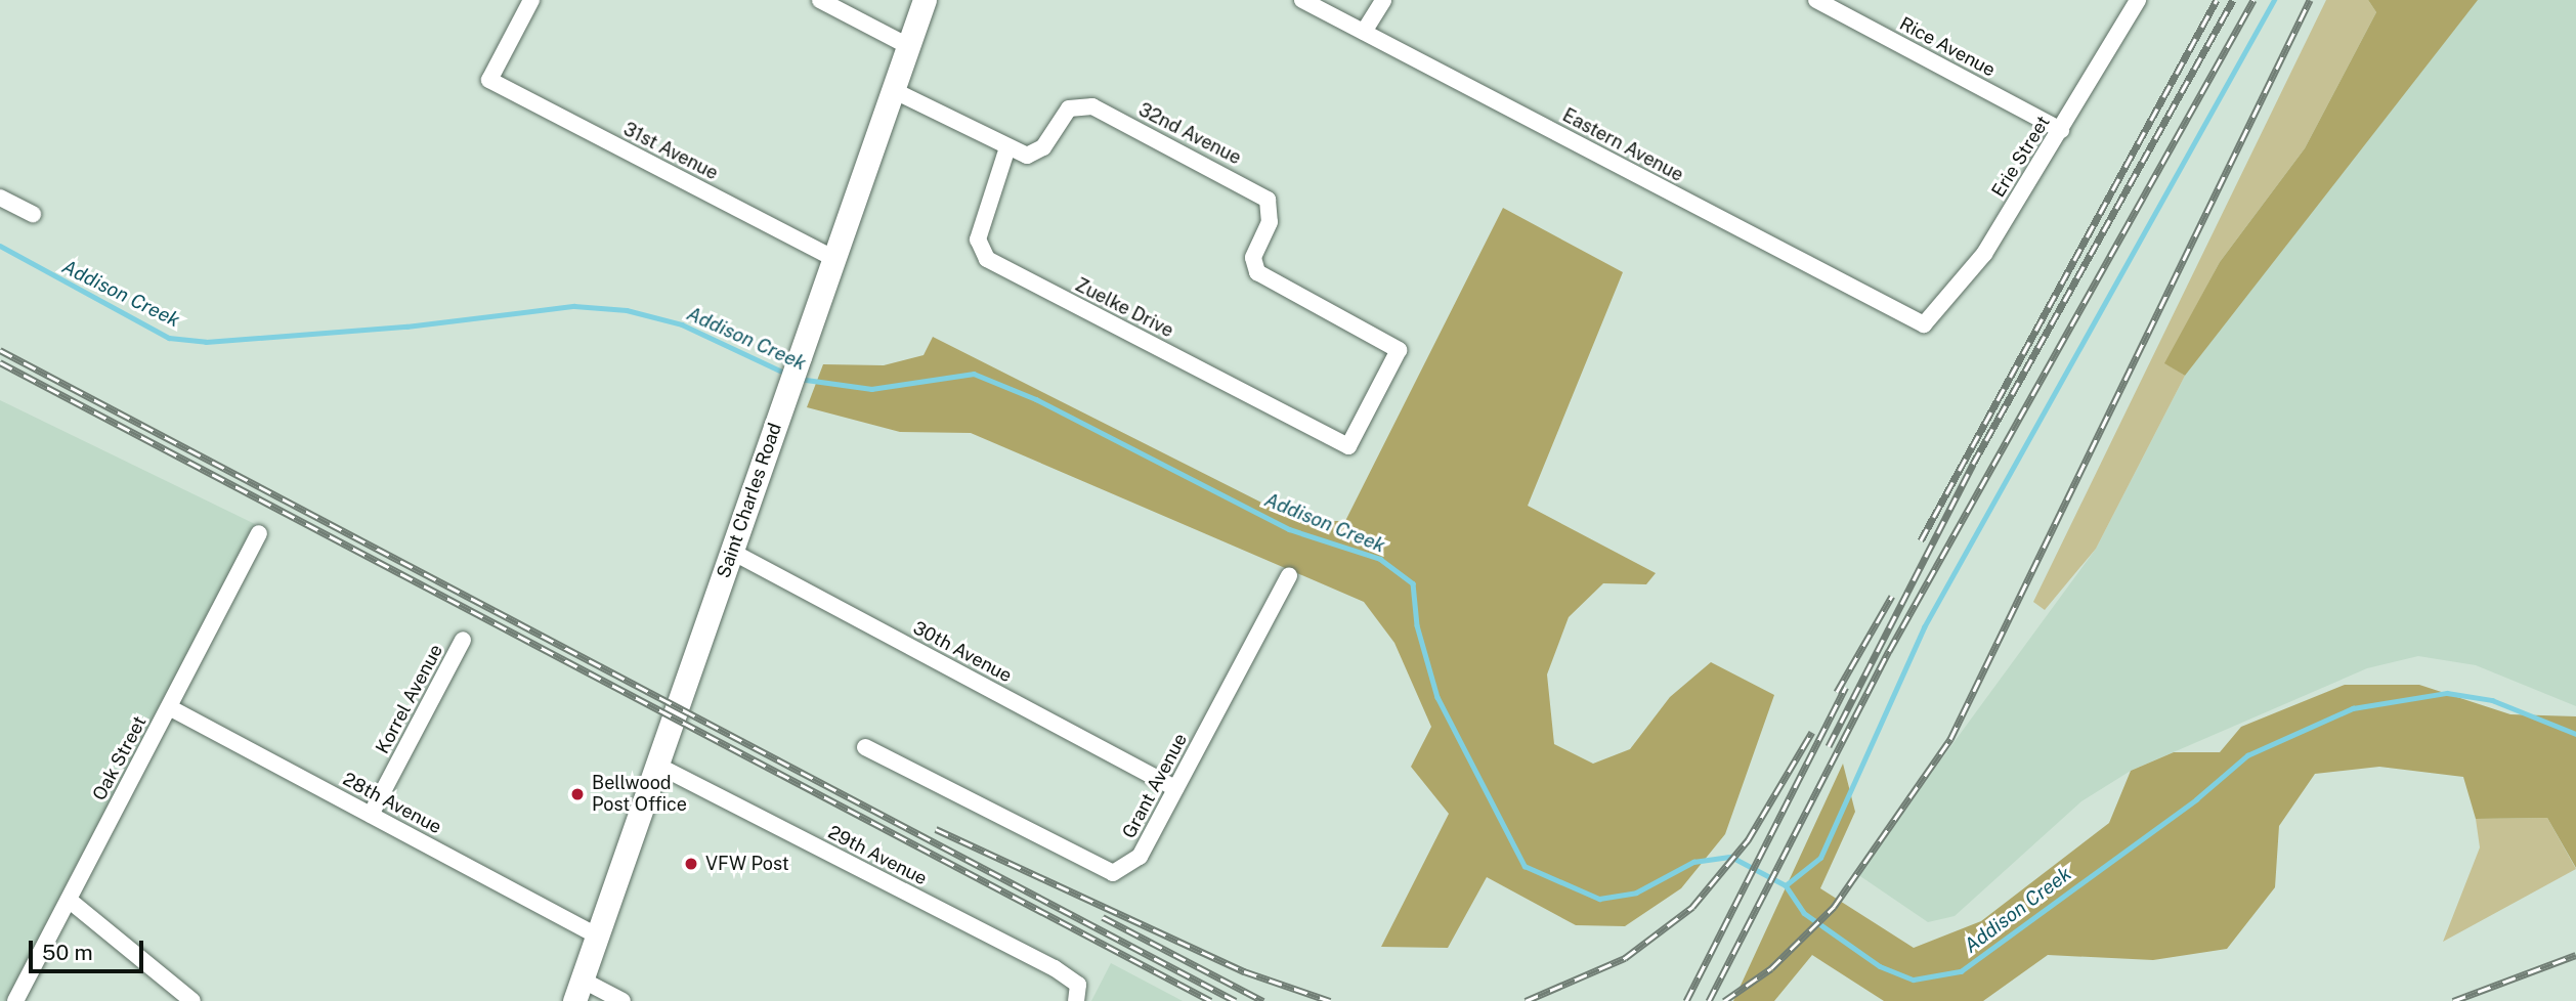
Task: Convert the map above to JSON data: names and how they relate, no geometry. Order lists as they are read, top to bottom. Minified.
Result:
{"streets":{"main road":["Saint Charles Road"],"street":["Rice Avenue","32nd Avenue","Eastern Avenue","31st Avenue","Erie Street","Zuelke Drive","30th Avenue","Korrel Avenue","Oak Street","Grant Avenue","28th Avenue","29th Avenue"]},"crossings":[["Rice Avenue","Erie Street"],["32nd Avenue","Zuelke Drive"],["32nd Avenue","Saint Charles Road"],["Eastern Avenue","Erie Street"],["31st Avenue","Saint Charles Road"],["Saint Charles Road","30th Avenue"],["Saint Charles Road","28th Avenue"],["Saint Charles Road","29th Avenue"],["30th Avenue","Grant Avenue"],["Korrel Avenue","28th Avenue"],["Oak Street","28th Avenue"]],"water":["Addison Creek"],"places":["Bellwood Post Office","VFW Post"],"scale_bar":"50 m"}
